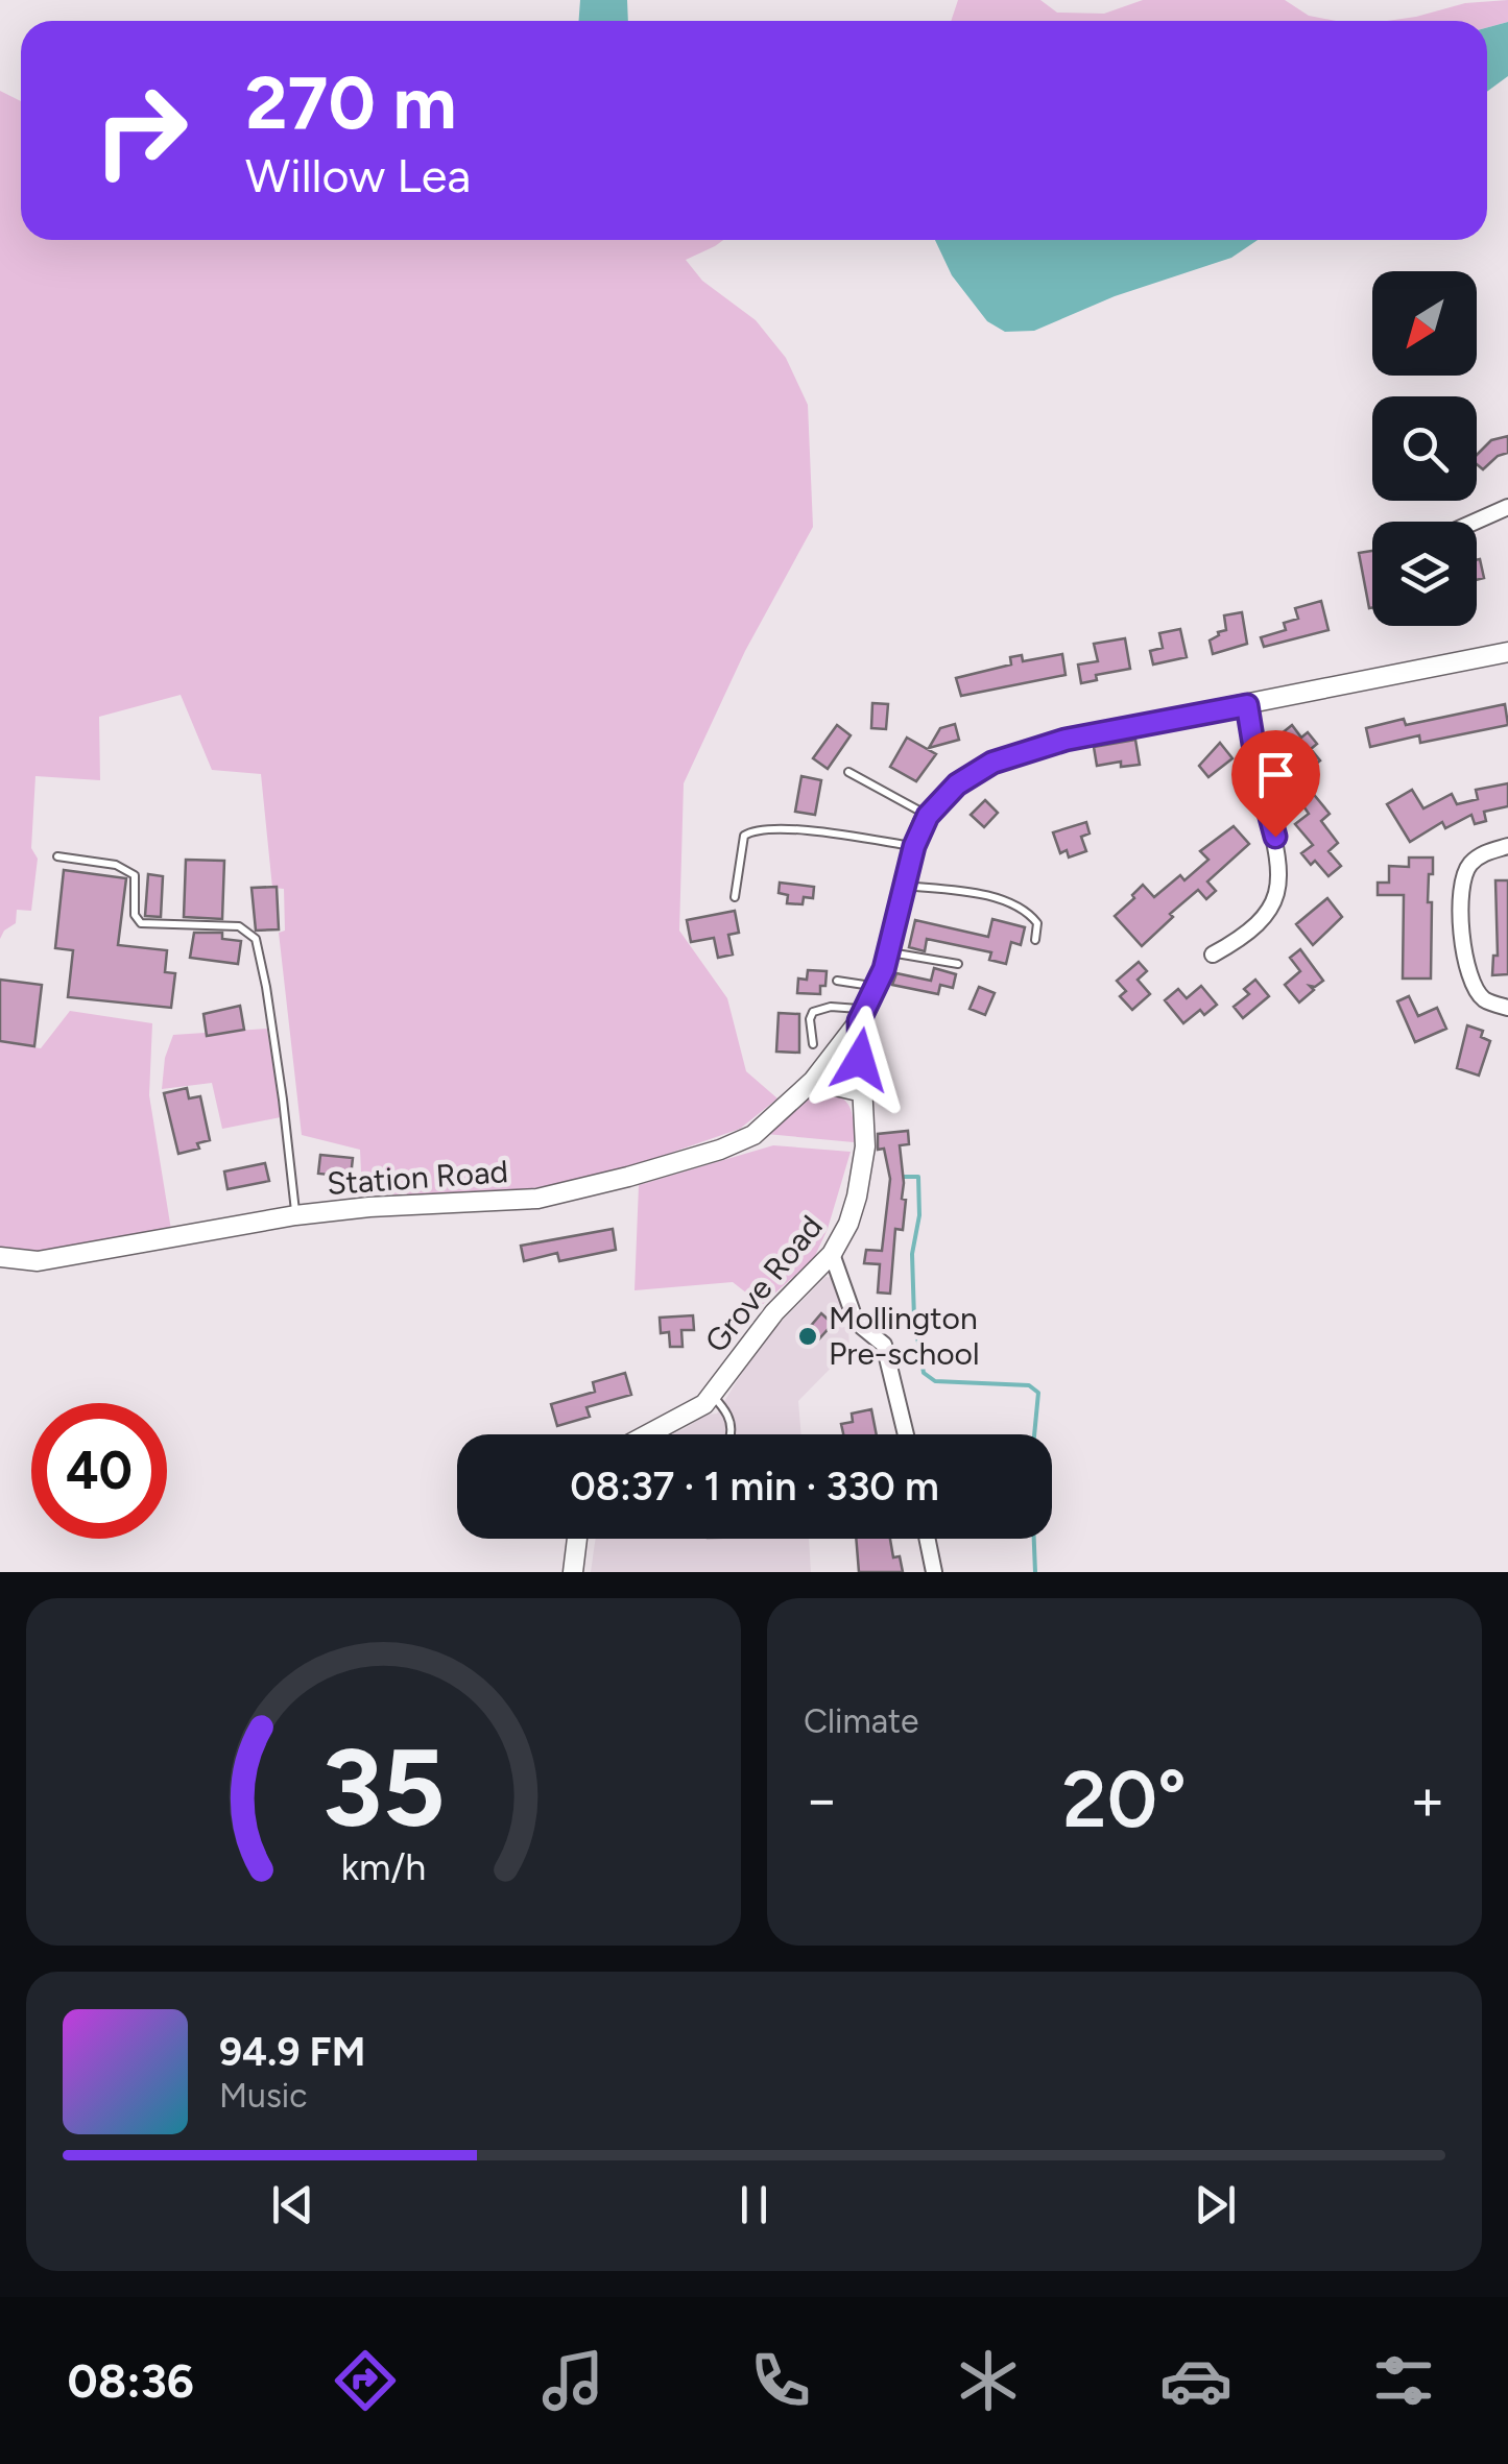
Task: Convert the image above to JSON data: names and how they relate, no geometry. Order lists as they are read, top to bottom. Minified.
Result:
{"streets":{"street":["Station Road","Grove Road"]},"crossings":[["Station Road","Grove Road"]],"places":["Mollington Pre-school"],"north":"bottom left","page":{"turn":["270 m","Willow Lea"],"limit":"40","trip":"08:37 · 1 min · 330 m","tile":"Climate","heat":["−","20°","+"],"song":["94.9 FM","Music"],"tabs":"08:36","gauge":["35","km/h"]}}
